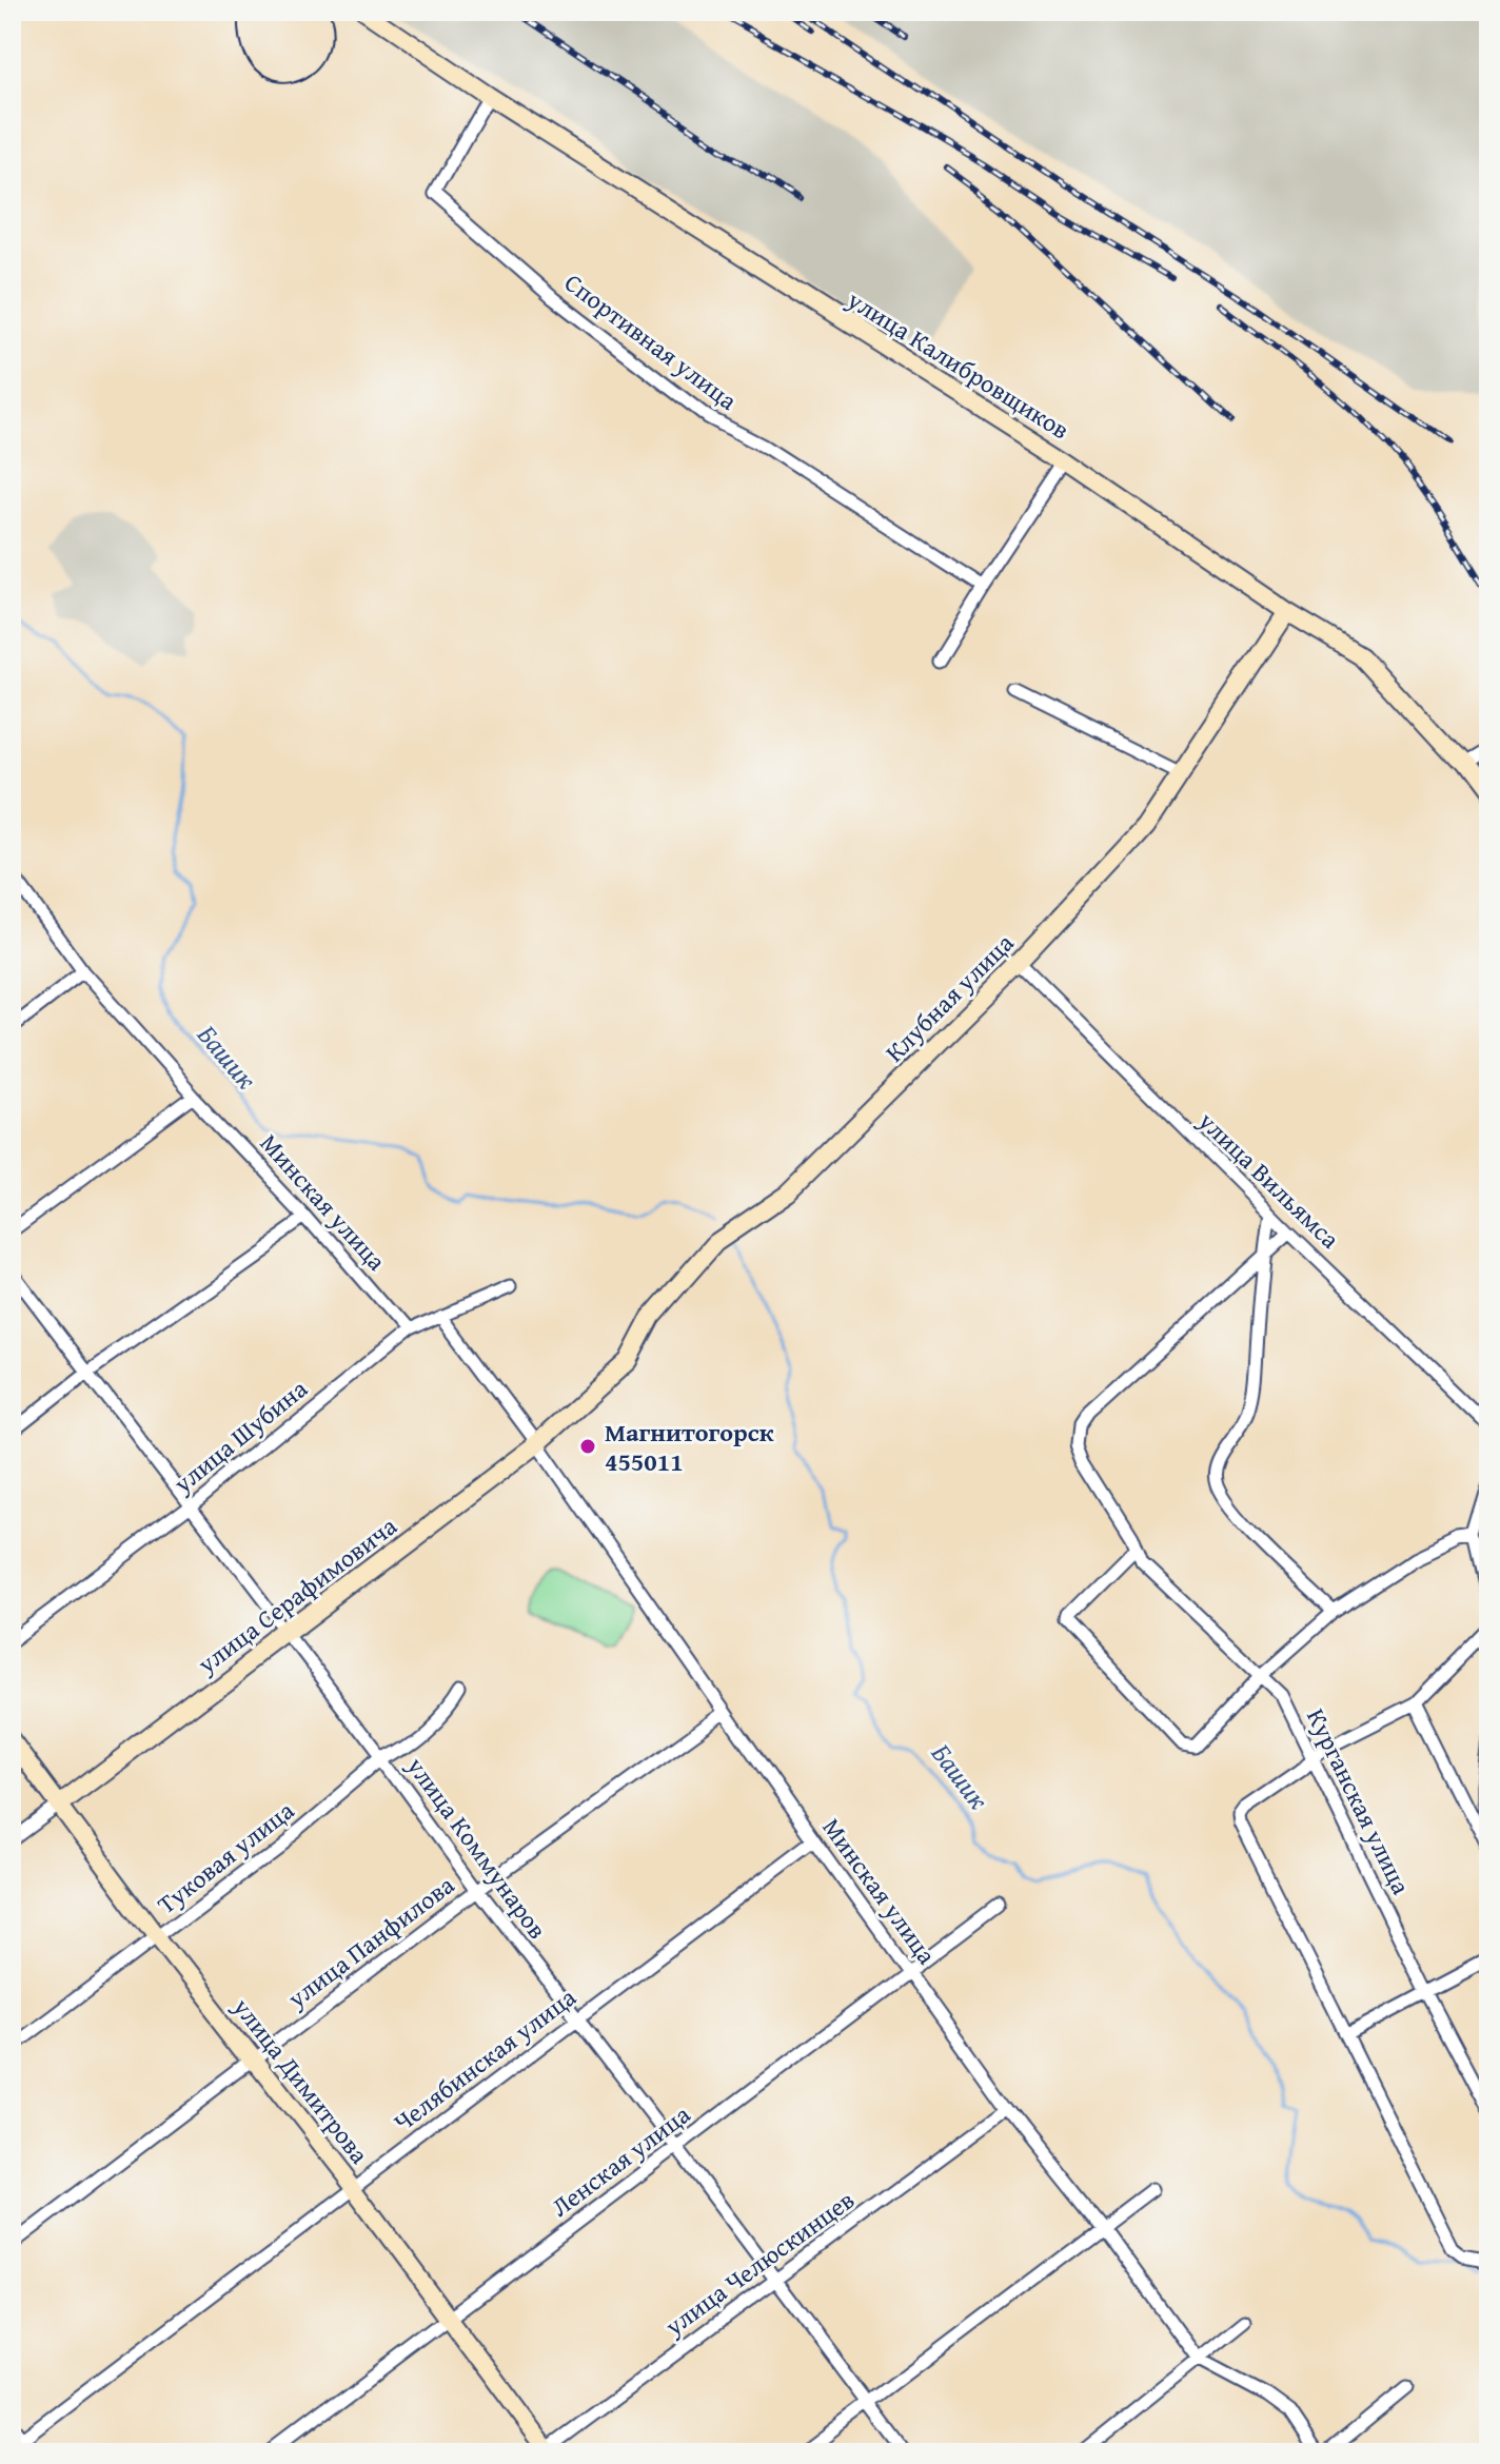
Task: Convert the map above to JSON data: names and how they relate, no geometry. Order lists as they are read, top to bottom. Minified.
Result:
{"streets":{"street":["Спортивная улица","улица Калибровщиков","Клубная улица","улица Вильямса","Минская улица","улица Шубина","улица Серафимовича","Курганская улица","улица Коммунаров","Туковая улица","улица Панфилова","Челябинская улица","улица Димитрова","Ленская улица","улица Челюскинцев"]},"crossings":[["Спортивная улица","улица Калибровщиков"],["улица Калибровщиков","Клубная улица"],["Клубная улица","улица Вильямса"],["Клубная улица","улица Серафимовича"],["Минская улица","улица Шубина"],["Минская улица","улица Серафимовича"],["Минская улица","улица Панфилова"],["Минская улица","Челябинская улица"],["Минская улица","Ленская улица"],["Минская улица","улица Челюскинцев"],["улица Шубина","улица Коммунаров"],["улица Серафимовича","улица Коммунаров"],["улица Серафимовича","улица Димитрова"],["улица Коммунаров","Туковая улица"],["улица Коммунаров","улица Панфилова"],["улица Коммунаров","Челябинская улица"],["улица Коммунаров","Ленская улица"],["улица Коммунаров","улица Челюскинцев"],["Туковая улица","улица Димитрова"],["улица Панфилова","улица Димитрова"],["Челябинская улица","улица Димитрова"],["улица Димитрова","Ленская улица"],["улица Димитрова","улица Челюскинцев"]],"water":["Башик"],"places":["Магнитогорск 455011"]}
